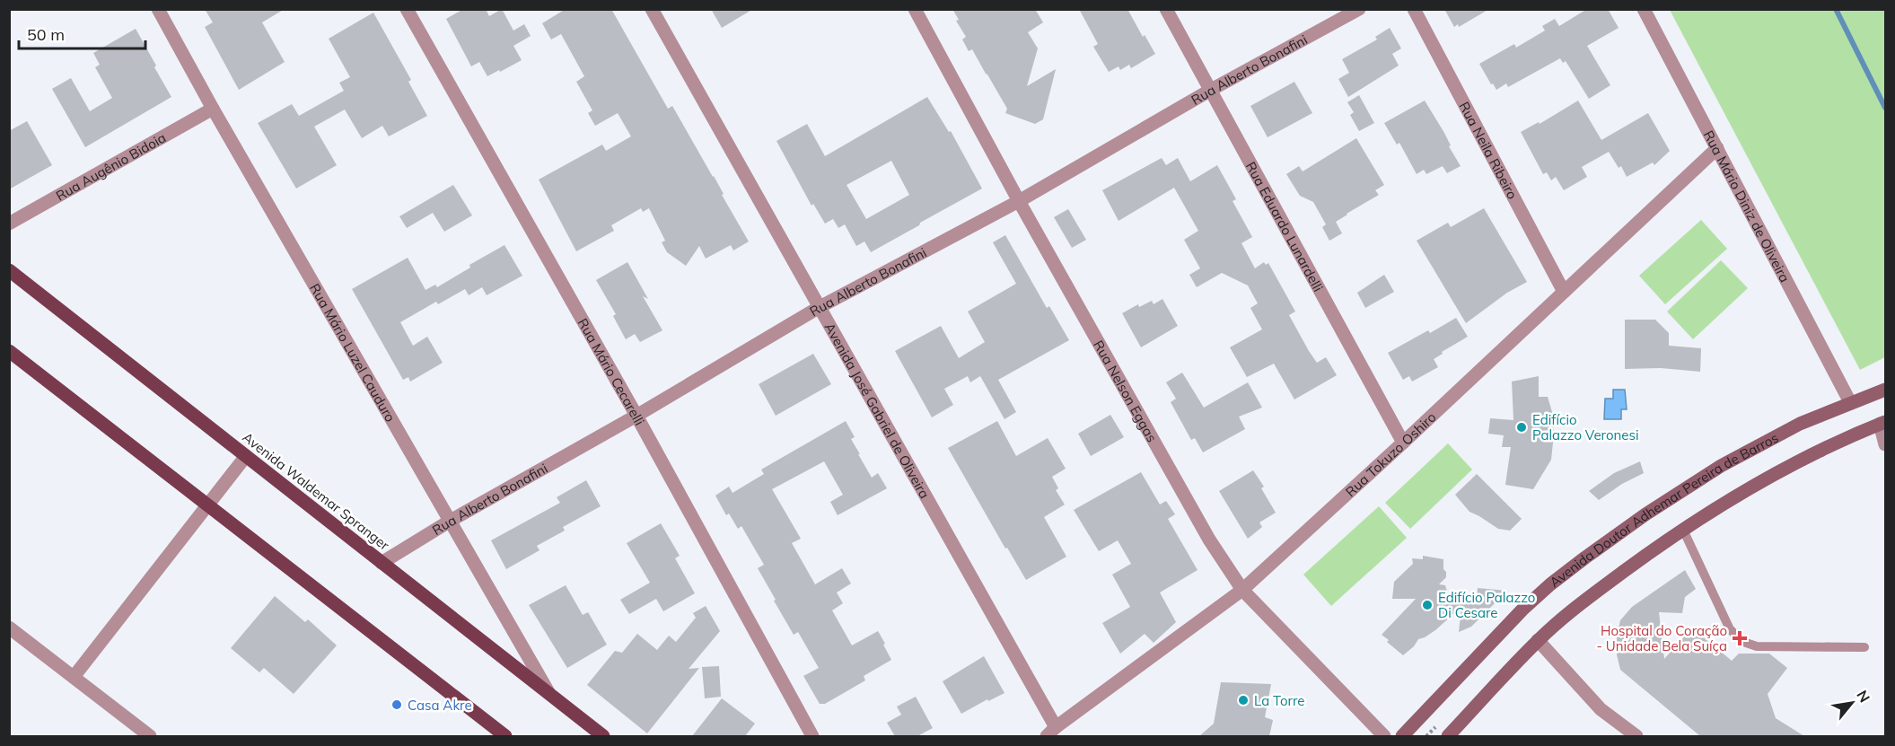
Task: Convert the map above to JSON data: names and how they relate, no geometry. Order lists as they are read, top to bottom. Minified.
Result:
{"streets":{"main road":["Avenida Waldemar Spranger"],"street":["Rua Alberto Bonafini","Rua Neila Ribeiro","Rua Augênio Bidoia","Rua Mário Diniz de Oliveira","Rua Eduardo Lunardelli","Rua Mário Luzel Cauduro","Rua Mário Cecarelli","Rua Nelson Eggas","Avenida José Gabriel de Oliveira","Rua Tokuzo Oshiro","Avenida Doutor Adhemar Pereira de Barros"]},"crossings":[["Rua Alberto Bonafini","Rua Eduardo Lunardelli"],["Rua Alberto Bonafini","Rua Mário Luzel Cauduro"],["Rua Alberto Bonafini","Rua Mário Cecarelli"],["Rua Alberto Bonafini","Rua Nelson Eggas"],["Rua Alberto Bonafini","Avenida José Gabriel de Oliveira"],["Rua Alberto Bonafini","Avenida Waldemar Spranger"],["Rua Neila Ribeiro","Rua Tokuzo Oshiro"],["Rua Augênio Bidoia","Rua Mário Luzel Cauduro"],["Rua Mário Diniz de Oliveira","Rua Tokuzo Oshiro"],["Rua Mário Diniz de Oliveira","Avenida Doutor Adhemar Pereira de Barros"],["Rua Eduardo Lunardelli","Rua Tokuzo Oshiro"],["Rua Mário Luzel Cauduro","Avenida Waldemar Spranger"],["Rua Nelson Eggas","Rua Tokuzo Oshiro"],["Avenida José Gabriel de Oliveira","Rua Tokuzo Oshiro"]],"places":{"other":["Edifício Palazzo Veronesi","Edifício Palazzo Di Cesare","La Torre","Casa Akre"],"health":["Hospital do Coração - Unidade Bela Suíça"]},"scale_bar":"50 m","north":"top right"}
